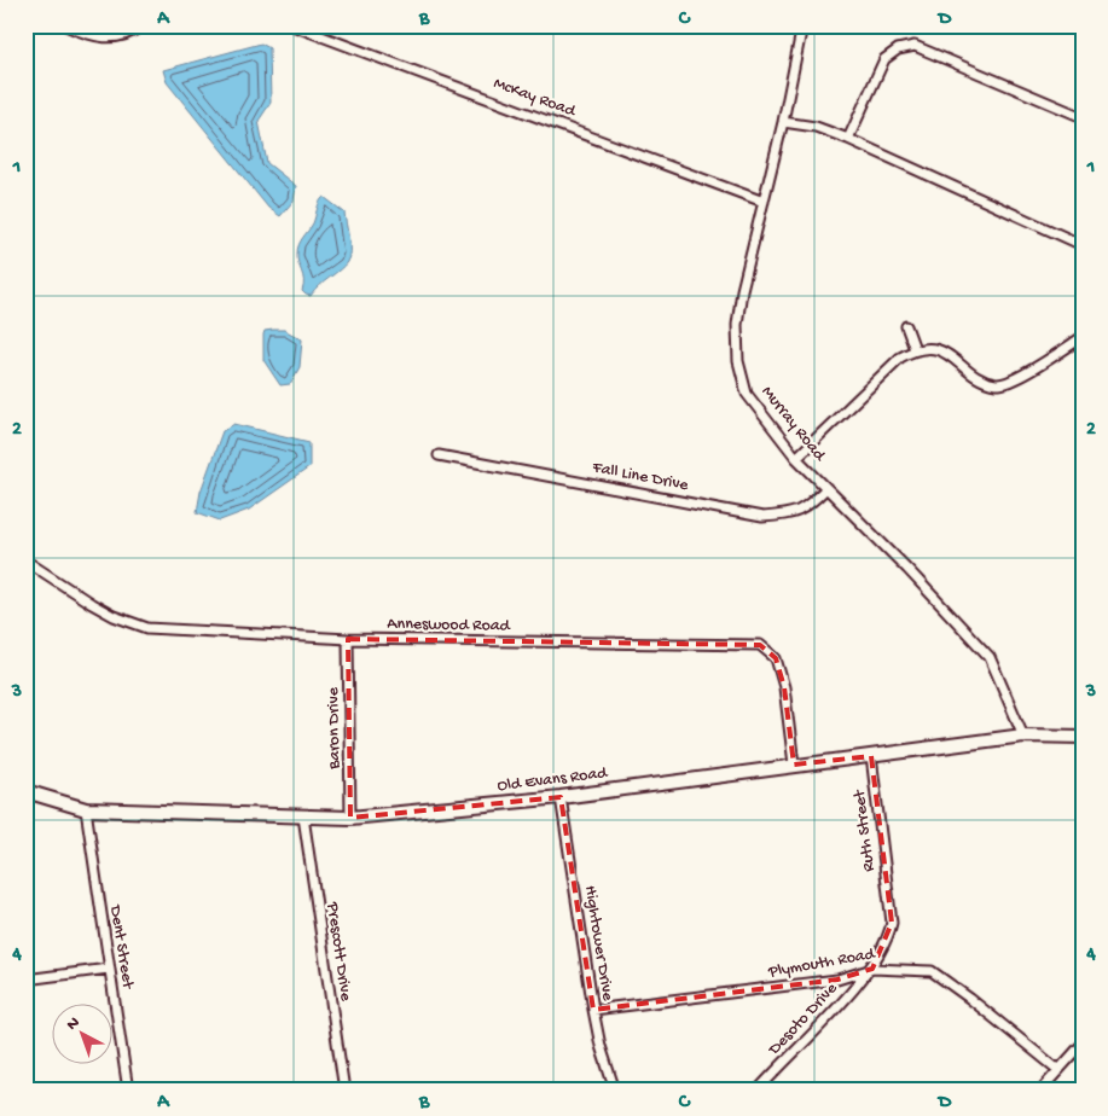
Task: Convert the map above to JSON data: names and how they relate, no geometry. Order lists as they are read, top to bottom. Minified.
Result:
{"streets":{"street":["McKay Road","Murray Road","Fall Line Drive","Anneswood Road","Baron Drive","Old Evans Road","Ruth Street","Hightower Drive","Dent Street","Prescott Drive","Plymouth Road","Desoto Drive"]},"crossings":[["McKay Road","Murray Road"],["Murray Road","Fall Line Drive"],["Murray Road","Old Evans Road"],["Anneswood Road","Baron Drive"],["Anneswood Road","Old Evans Road"],["Baron Drive","Old Evans Road"],["Old Evans Road","Ruth Street"],["Old Evans Road","Hightower Drive"],["Old Evans Road","Dent Street"],["Old Evans Road","Prescott Drive"],["Ruth Street","Desoto Drive"],["Hightower Drive","Plymouth Road"],["Plymouth Road","Desoto Drive"]],"north":"top left","grid":{"columns":["A","B","C","D"],"rows":["1","2","3","4"]}}
